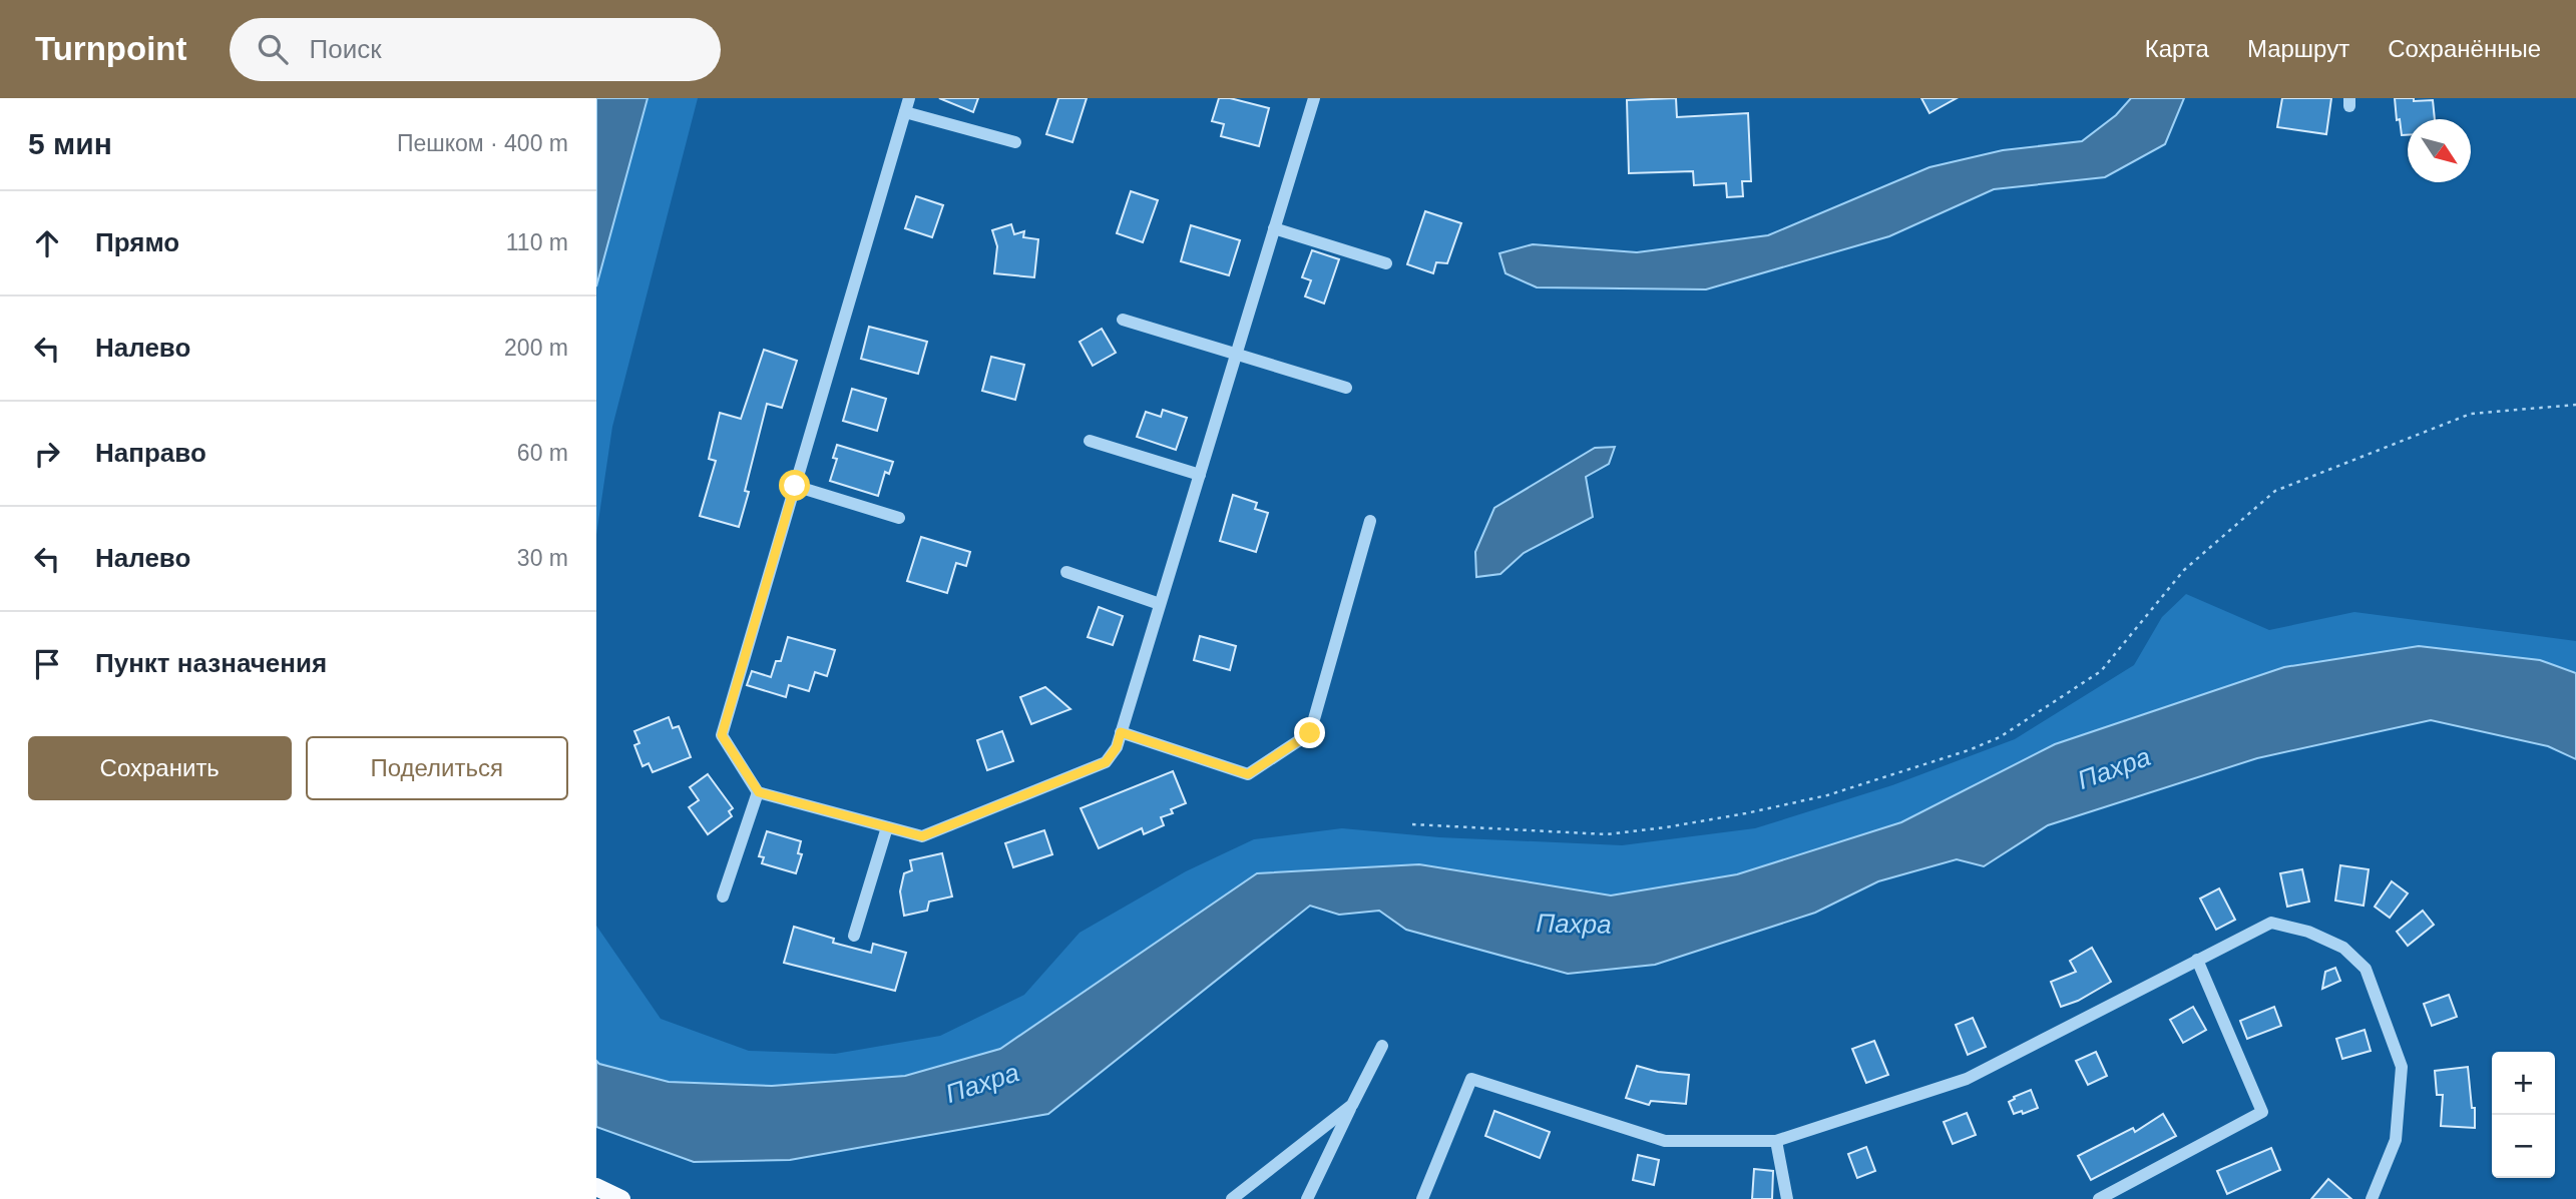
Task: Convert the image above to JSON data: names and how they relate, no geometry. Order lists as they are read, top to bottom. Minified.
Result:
{"water":["Пахра"],"north":"bottom right","page":{"header":"Turnpoint","search":"Поиск","nav":["Карта","Маршрут","Сохранённые"],"heading":["5 мин","Пешком · 400 m"],"list":[["Прямо","110 m"],["Налево","200 m"],["Направо","60 m"],["Налево","30 m"],"Пункт назначения"],"buttons":["Сохранить","Поделиться"],"map_buttons":["+","−"]}}
